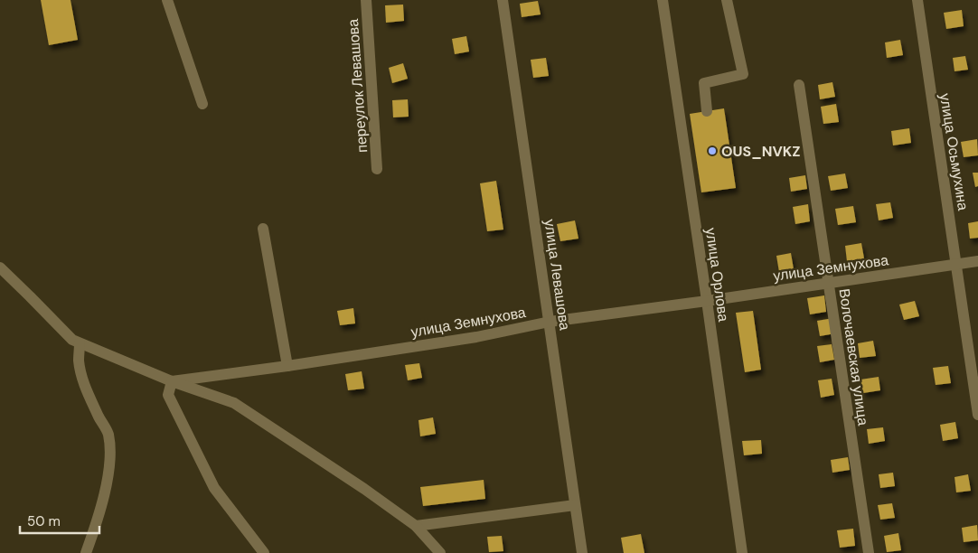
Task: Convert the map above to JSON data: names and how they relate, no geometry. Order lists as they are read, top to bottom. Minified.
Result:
{"streets":{"street":["переулок Левашова","улица Осьмухина","улица Земнухова","улица Левашова","улица Орлова","Волочаевская улица"]},"crossings":[["улица Осьмухина","улица Земнухова"],["улица Земнухова","улица Левашова"],["улица Земнухова","улица Орлова"],["улица Земнухова","Волочаевская улица"]],"places":["OUS_NVKZ"],"scale_bar":"50 m"}
